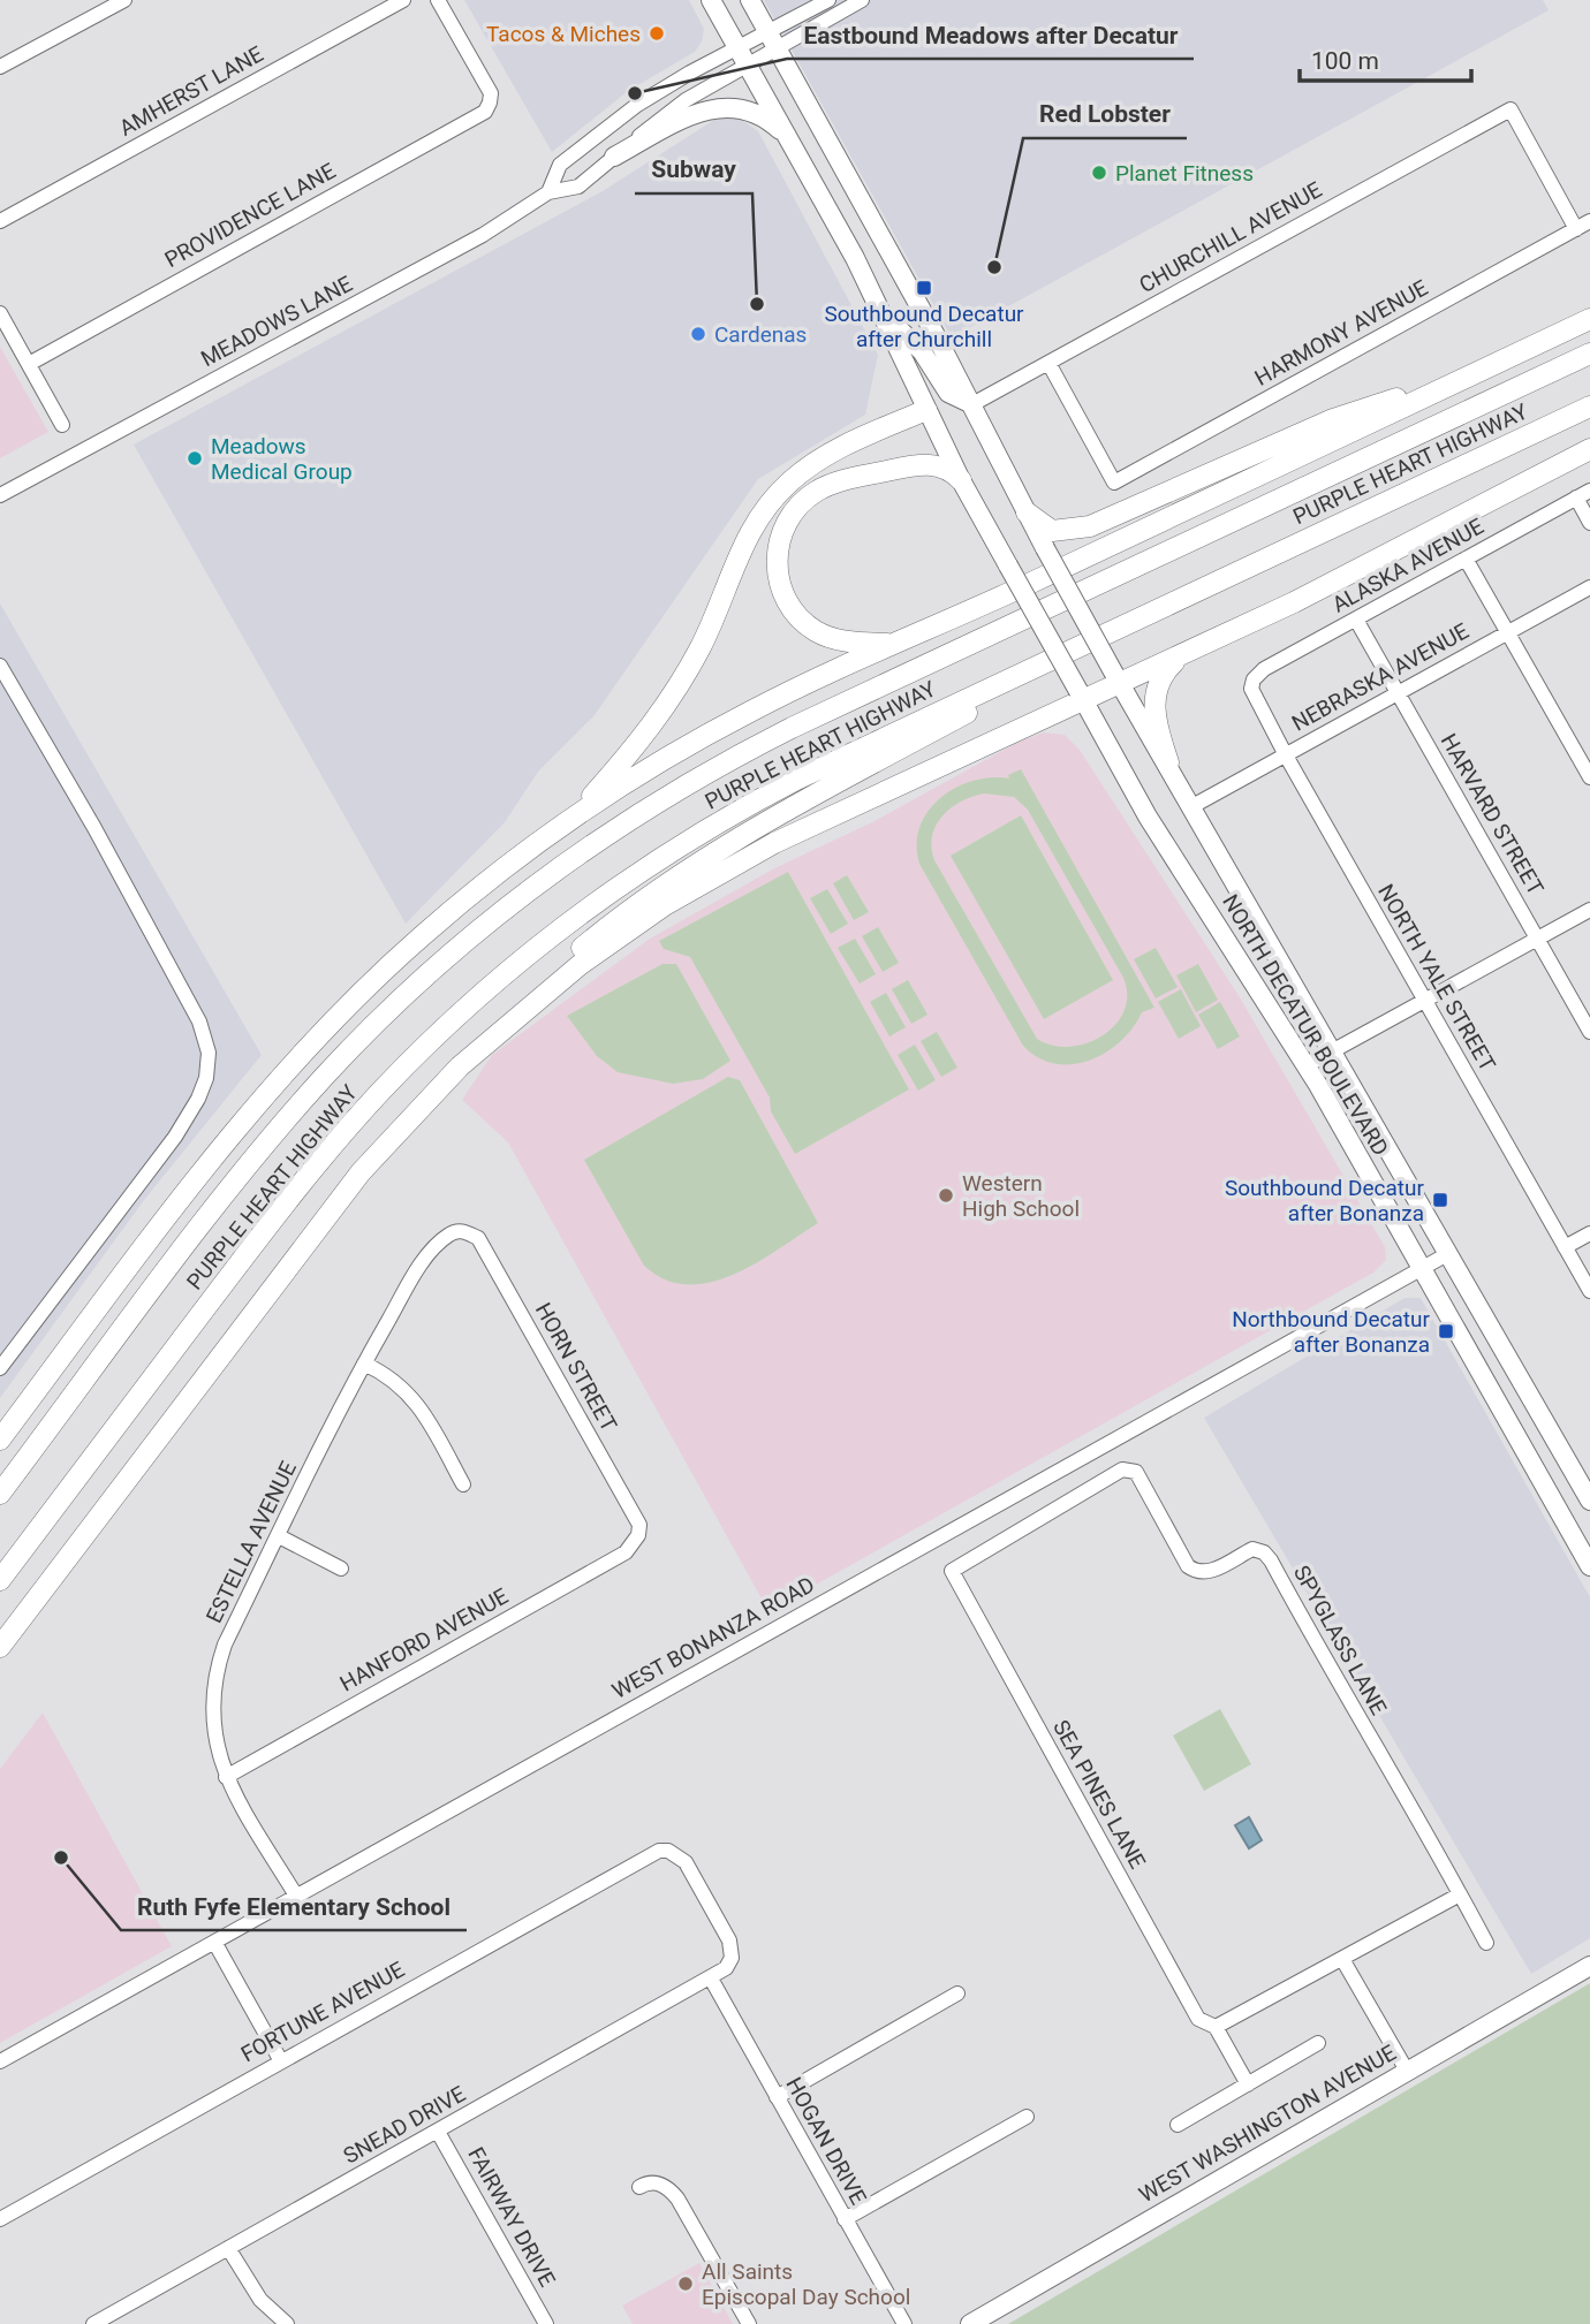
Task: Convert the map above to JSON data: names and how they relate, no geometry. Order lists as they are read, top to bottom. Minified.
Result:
{"streets":{"highway":["PURPLE HEART HIGHWAY"],"main road":["NORTH DECATUR BOULEVARD","WEST WASHINGTON AVENUE"],"street":["AMHERST LANE","PROVIDENCE LANE","CHURCHILL AVENUE","MEADOWS LANE","HARMONY AVENUE","ALASKA AVENUE","NEBRASKA AVENUE","HARVARD STREET","NORTH YALE STREET","HORN STREET","ESTELLA AVENUE","WEST BONANZA ROAD","HANFORD AVENUE","SPYGLASS LANE","SEA PINES LANE","FORTUNE AVENUE","SNEAD DRIVE","HOGAN DRIVE","FAIRWAY DRIVE"]},"crossings":[["CHURCHILL AVENUE","HARMONY AVENUE"],["CHURCHILL AVENUE","NORTH DECATUR BOULEVARD"],["MEADOWS LANE","NORTH DECATUR BOULEVARD"],["ALASKA AVENUE","HARVARD STREET"],["ALASKA AVENUE","NORTH YALE STREET"],["NEBRASKA AVENUE","HARVARD STREET"],["NEBRASKA AVENUE","NORTH YALE STREET"],["NEBRASKA AVENUE","NORTH DECATUR BOULEVARD"],["NORTH DECATUR BOULEVARD","WEST BONANZA ROAD"],["HORN STREET","ESTELLA AVENUE"],["HORN STREET","HANFORD AVENUE"],["ESTELLA AVENUE","WEST BONANZA ROAD"],["ESTELLA AVENUE","HANFORD AVENUE"],["SPYGLASS LANE","SEA PINES LANE"],["FORTUNE AVENUE","SNEAD DRIVE"],["SNEAD DRIVE","HOGAN DRIVE"],["SNEAD DRIVE","FAIRWAY DRIVE"]],"places":{"other":["Tacos & Miches","Eastbound Meadows after Decatur","Planet Fitness","Red Lobster","Subway","Cardenas","Meadows Medical Group","Western High School","Ruth Fyfe Elementary School","All Saints Episcopal Day School"],"transit":["Southbound Decatur after Churchill","Southbound Decatur after Bonanza","Northbound Decatur after Bonanza"]},"scale_bar":"100 m"}
